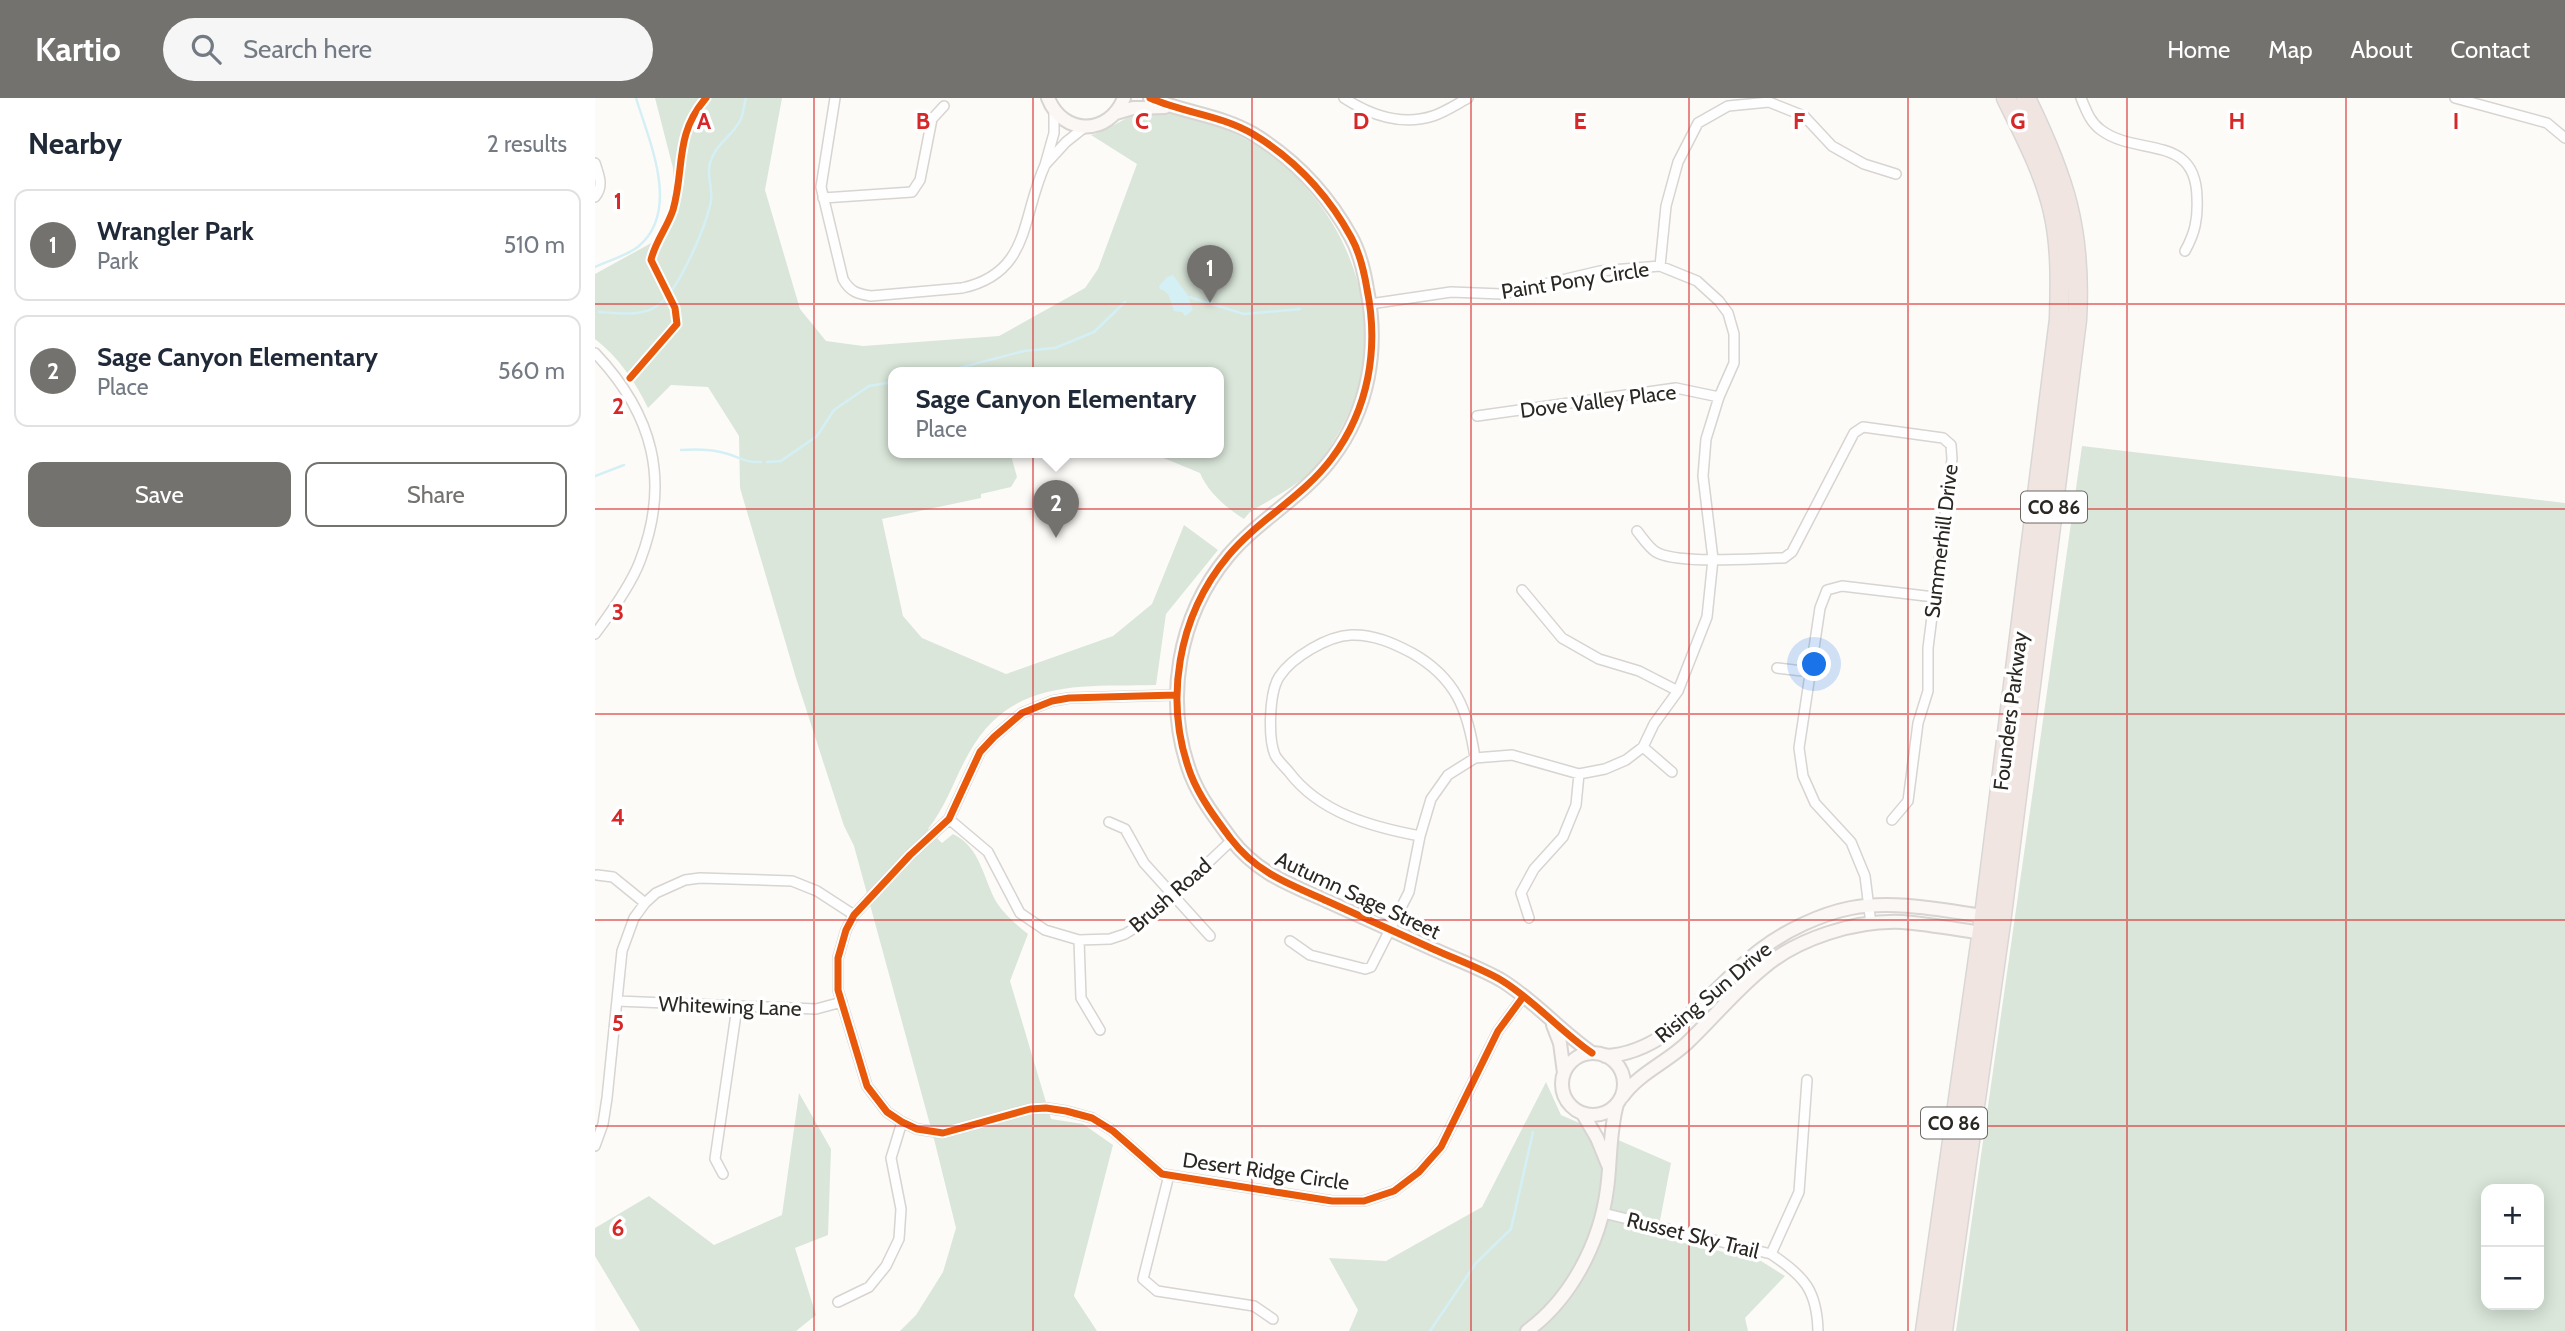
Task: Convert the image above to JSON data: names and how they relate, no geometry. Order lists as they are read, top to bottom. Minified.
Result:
{"streets":{"highway":["CO 86","Founders Parkway"],"street":["Paint Pony Circle","Dove Valley Place","Summerhill Drive","Brush Road","Autumn Sage Street","Rising Sun Drive","Whitewing Lane","Desert Ridge Circle","Russet Sky Trail"]},"crossings":[["Paint Pony Circle","Dove Valley Place"],["Paint Pony Circle","Summerhill Drive"],["Paint Pony Circle","Autumn Sage Street"],["Founders Parkway","Rising Sun Drive"],["Brush Road","Autumn Sage Street"],["Brush Road","Desert Ridge Circle"],["Autumn Sage Street","Rising Sun Drive"],["Autumn Sage Street","Desert Ridge Circle"],["Whitewing Lane","Desert Ridge Circle"]],"page":{"header":"Kartio","search":"Search here","nav":["Home","Map","About","Contact"],"heading":["Nearby","2 results"],"list":[{"mark":"1","name":"Wrangler Park","note":"Park","value":"510 m"},{"mark":"2","name":"Sage Canyon Elementary","note":"Place","value":"560 m"}],"pins":["1","2"],"popup":["Sage Canyon Elementary","Place"],"buttons":["Save","Share"],"map_buttons":["+","−"]},"grid":{"columns":["A","B","C","D","E","F","G","H","I"],"rows":["1","2","3","4","5","6"]}}
